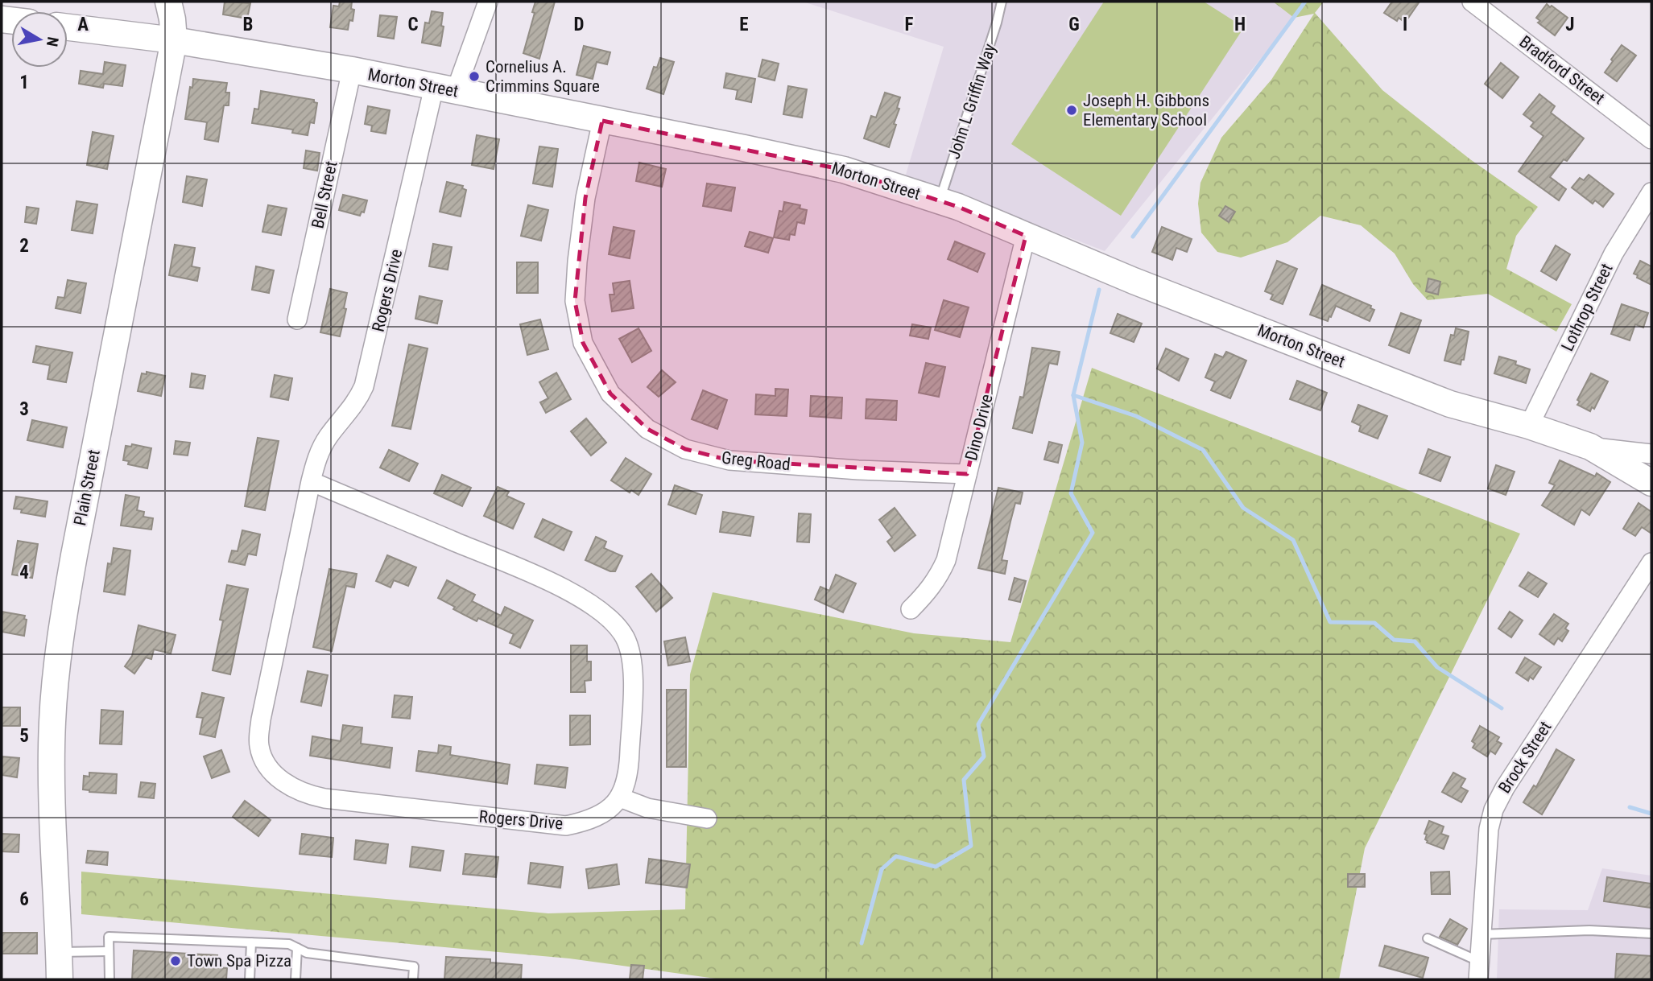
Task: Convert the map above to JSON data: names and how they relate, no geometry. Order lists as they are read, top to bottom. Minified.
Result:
{"streets":{"street":["Bradford Street","Morton Street","Bell Street","Rogers Drive","Lothrop Street","Dino Drive","Greg Road","Plain Street","Brock Street"],"lane":["John L Griffin Way"]},"crossings":[["Morton Street","John L Griffin Way"],["Morton Street","Bell Street"],["Morton Street","Rogers Drive"],["Morton Street","Lothrop Street"],["Morton Street","Dino Drive"],["Morton Street","Greg Road"],["Morton Street","Plain Street"],["Dino Drive","Greg Road"]],"places":["Cornelius A. Crimmins Square","Joseph H. Gibbons Elementary School","Town Spa Pizza"],"north":"right","grid":{"columns":["A","B","C","D","E","F","G","H","I","J"],"rows":["1","2","3","4","5","6"]}}
